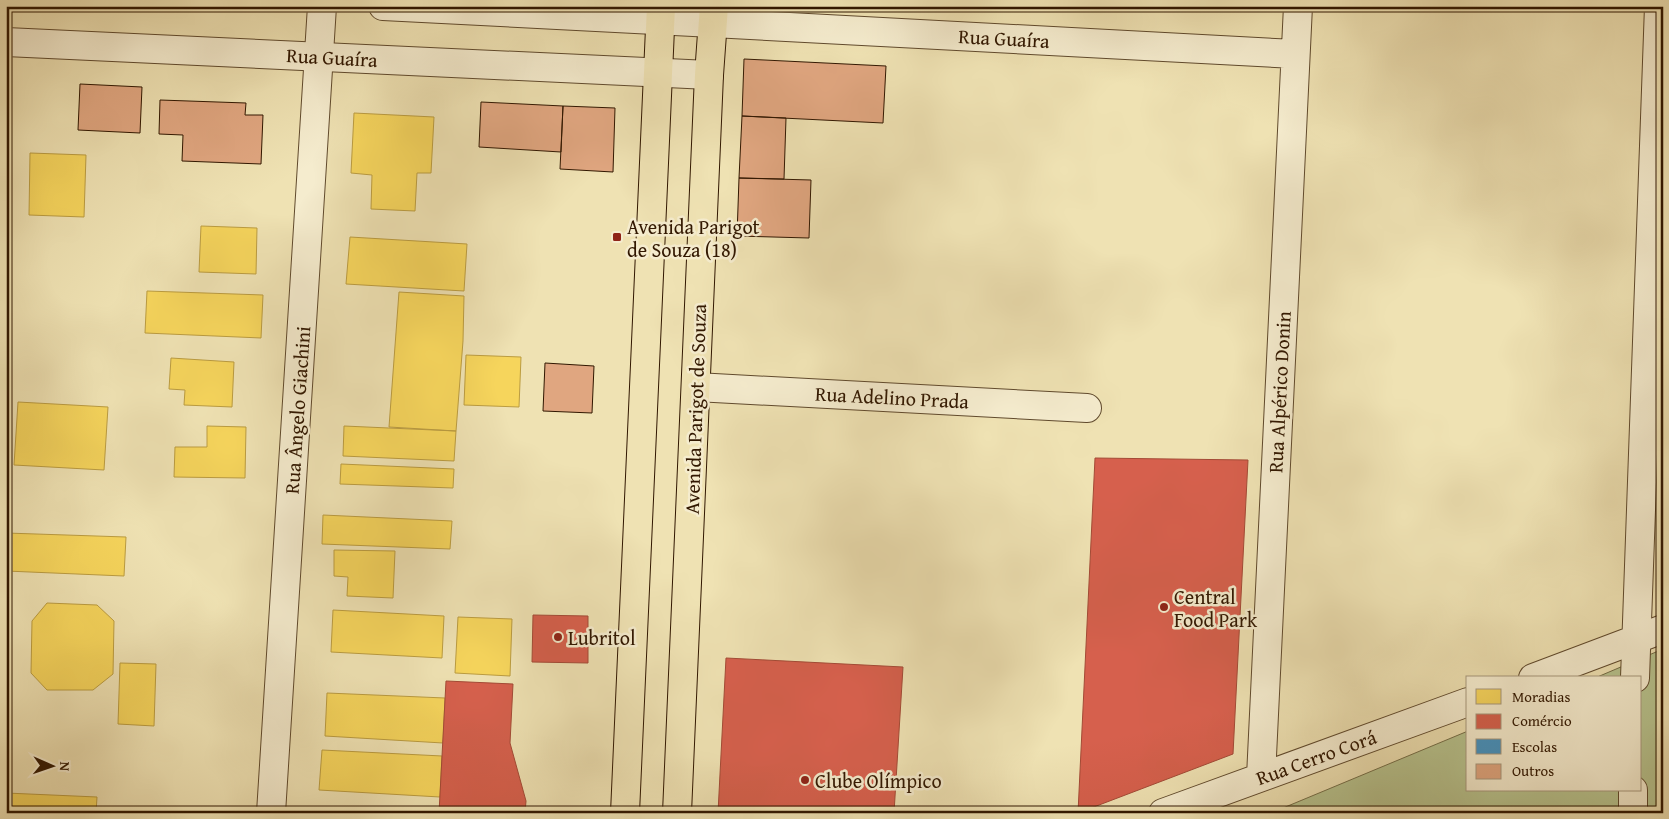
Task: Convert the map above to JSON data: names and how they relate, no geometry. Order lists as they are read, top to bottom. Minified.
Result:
{"streets":{"main road":["Avenida Parigot de Souza"],"street":["Rua Guaíra","Rua Alpérico Donin","Rua Adelino Prada","Rua Ângelo Giachini","Rua Cerro Corá"]},"crossings":[["Rua Guaíra","Rua Alpérico Donin"],["Rua Guaíra","Avenida Parigot de Souza"],["Rua Guaíra","Rua Ângelo Giachini"],["Rua Alpérico Donin","Rua Cerro Corá"],["Rua Adelino Prada","Avenida Parigot de Souza"]],"places":{"transit":["Avenida Parigot de Souza (18)"],"other":["Central Food Park","Lubritol","Clube Olímpico"]},"legend":["Moradias","Comércio","Escolas","Outros"],"north":"right"}
